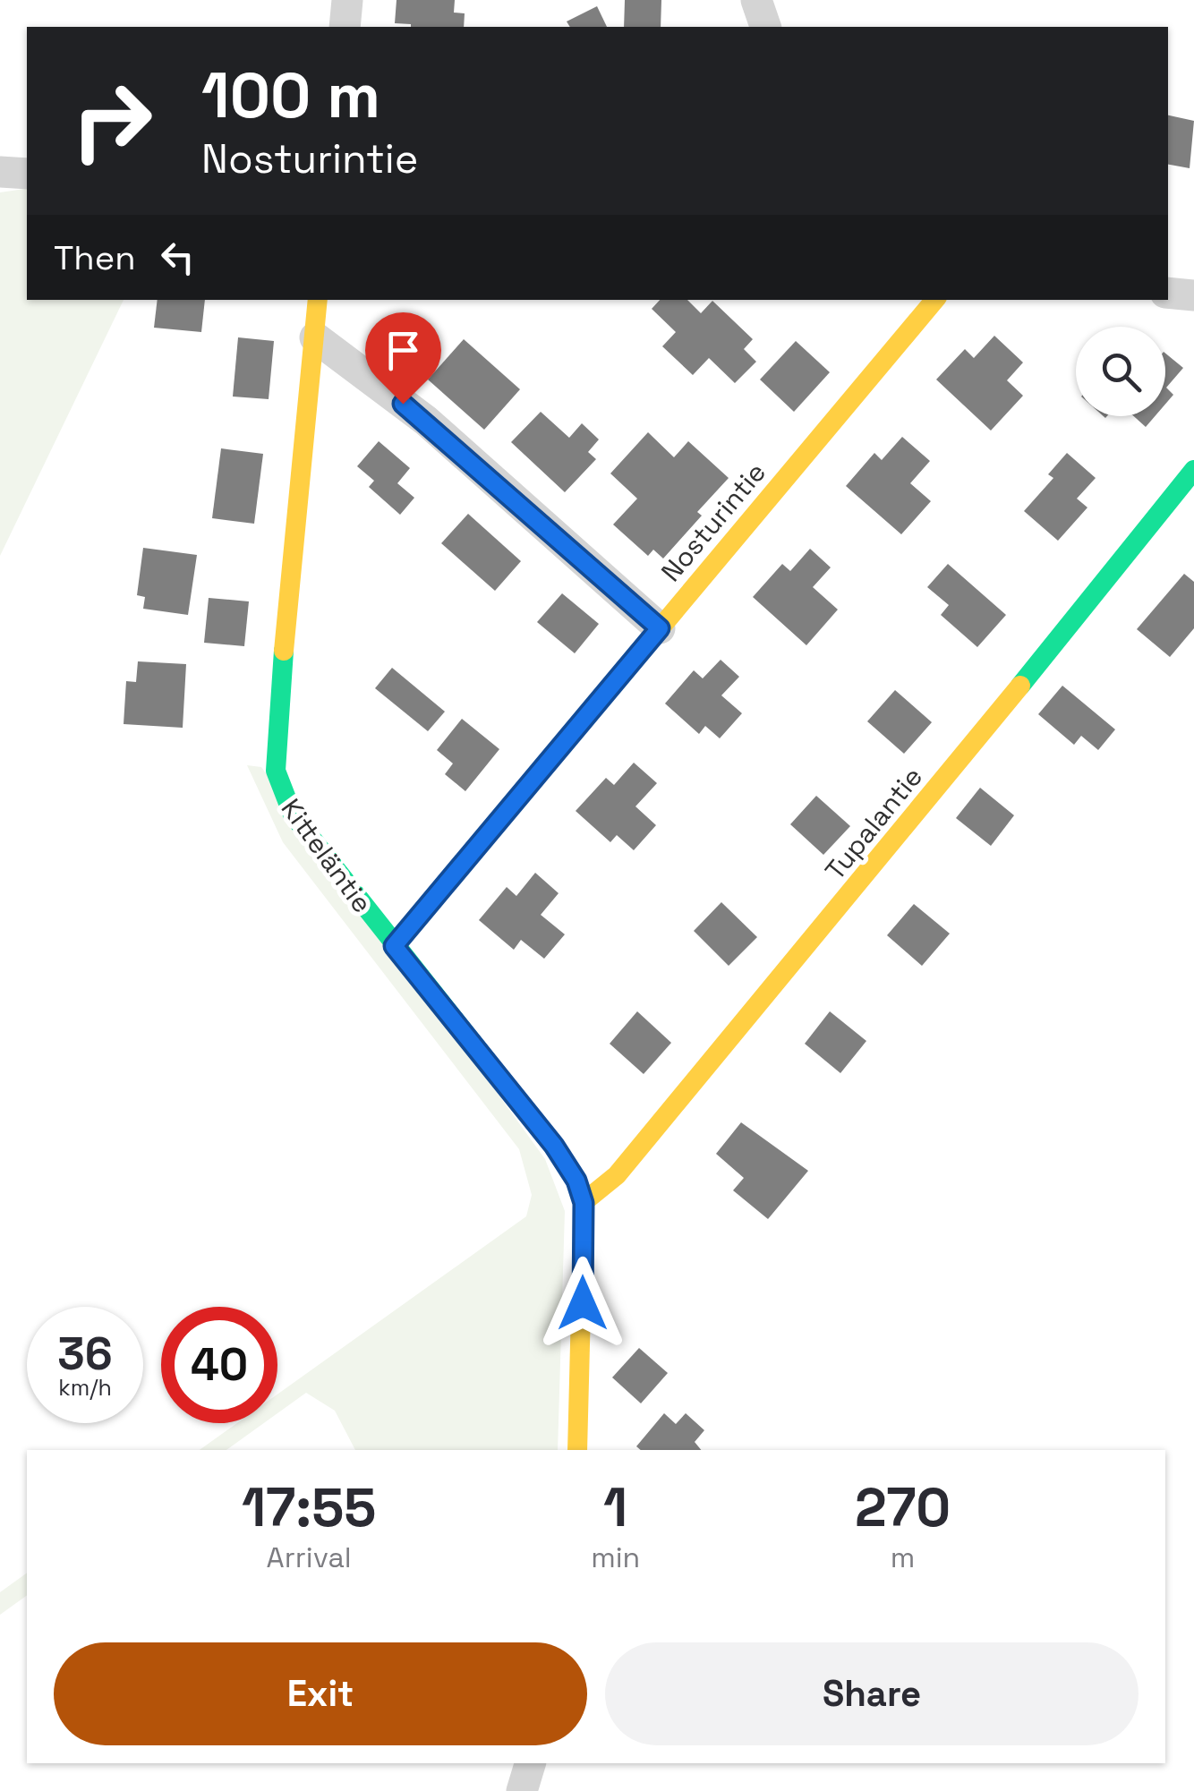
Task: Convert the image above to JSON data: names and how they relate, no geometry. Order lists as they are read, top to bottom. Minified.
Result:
{"streets":{"street":["Nosturintie","Tupalantie","Kitteläntie"]},"crossings":[["Nosturintie","Kitteläntie"],["Tupalantie","Kitteläntie"]],"page":{"turn":["100 m","Nosturintie"],"then":"Then","speed":"36 km/h","limit":"40","eta":["17:55","Arrival","1","min","270","m"],"buttons":["Exit","Share"]}}
